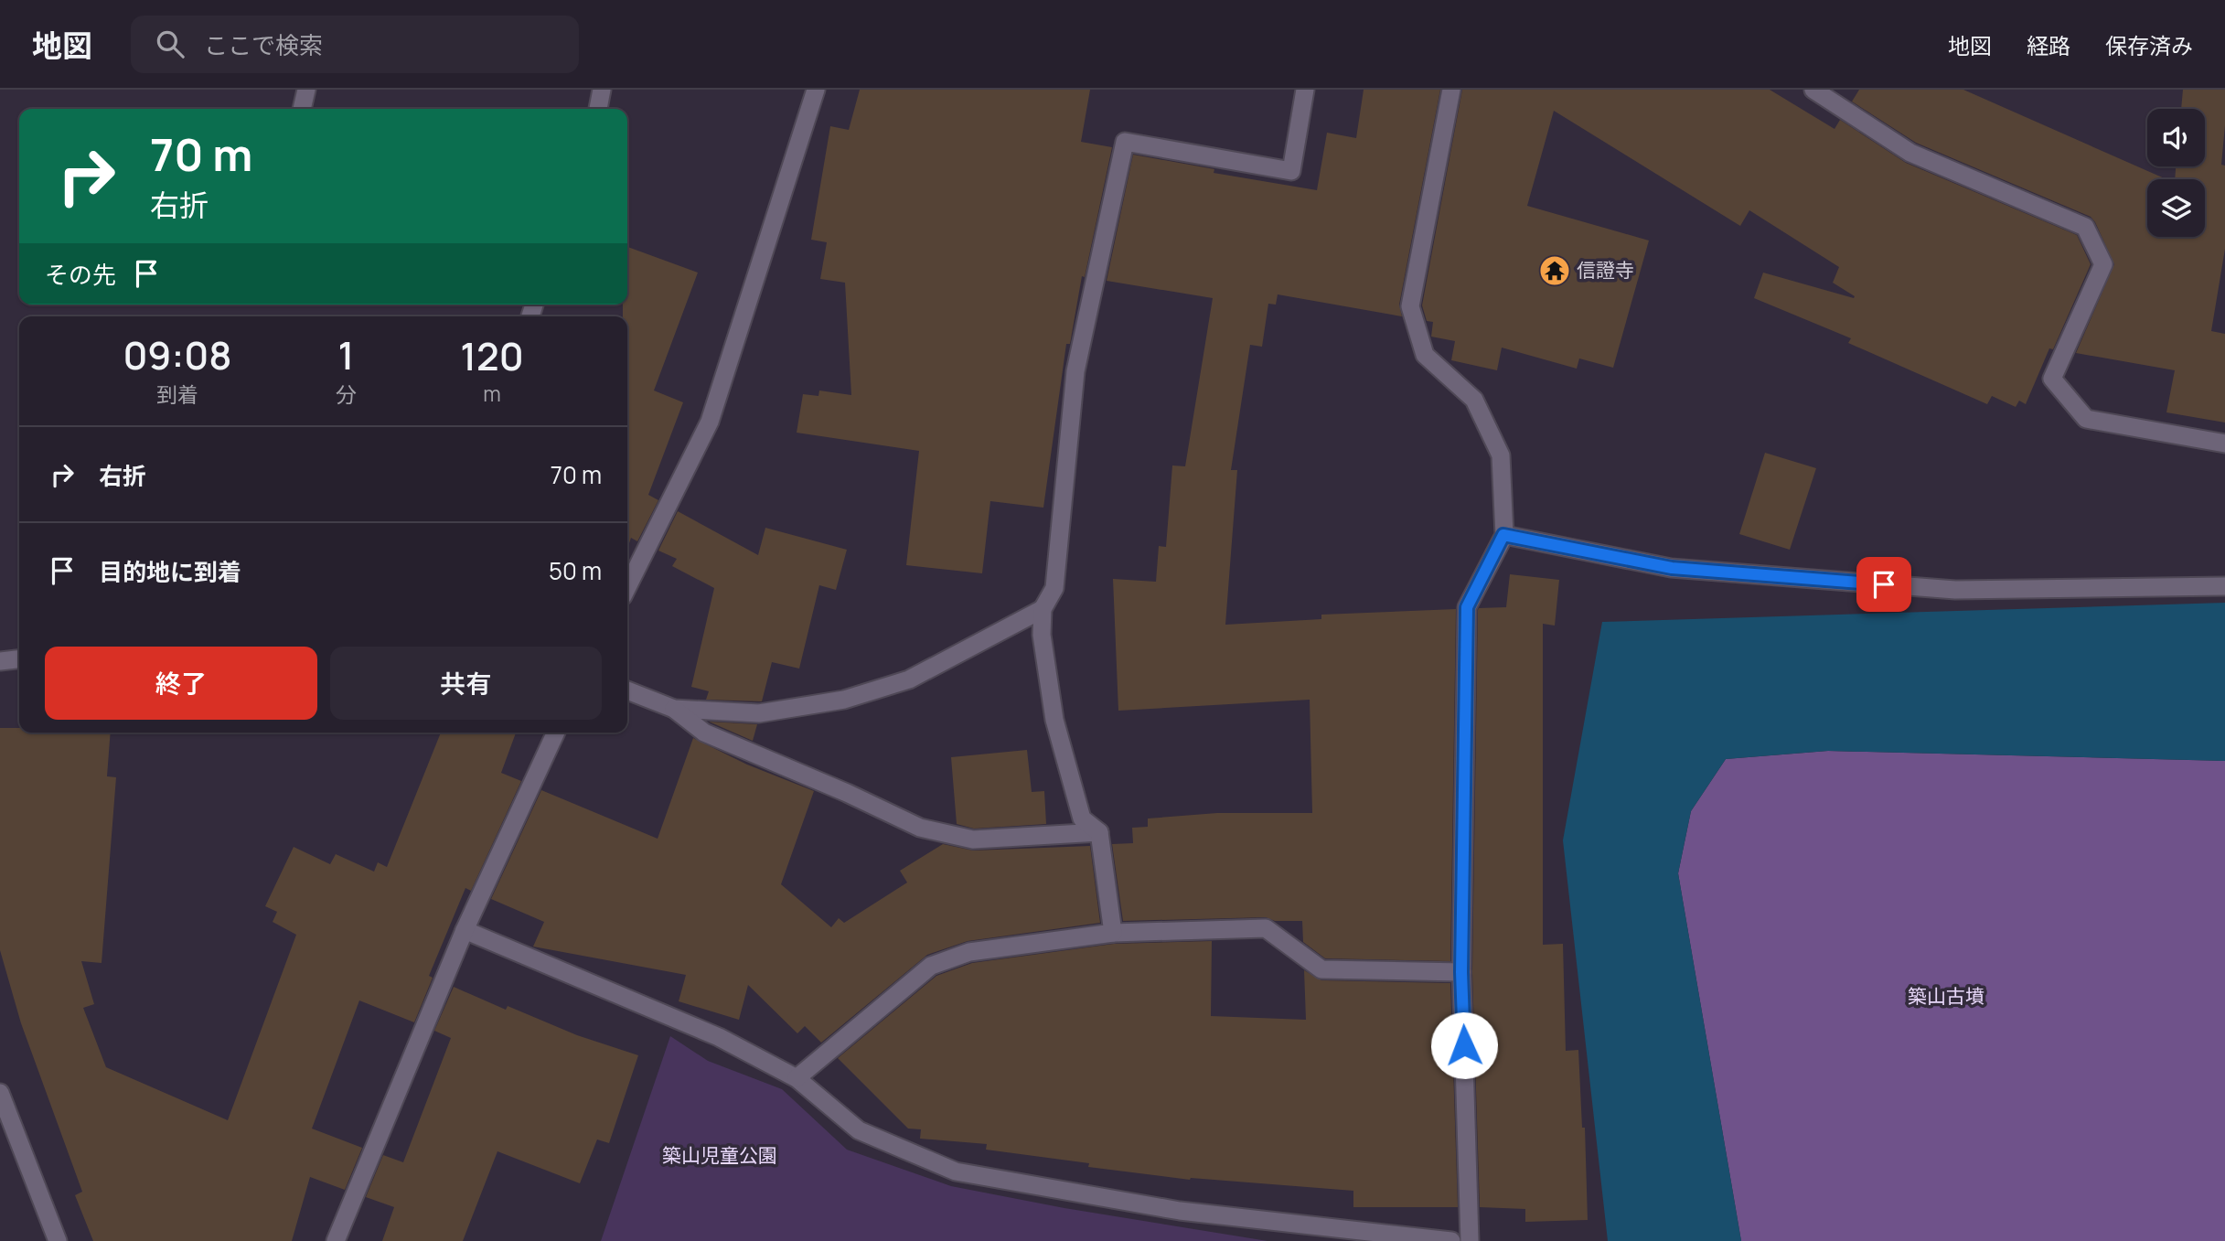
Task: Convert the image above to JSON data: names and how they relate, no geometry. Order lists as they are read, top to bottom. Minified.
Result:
{"parks":["築山古墳","築山児童公園"],"places":{"temple":["信證寺"]},"page":{"header":"地図","search":"ここで検索","nav":["地図","経路","保存済み"],"turn":["70 m","右折"],"then":"その先","eta":["09:08","到着","1","分","120","m"],"list":[{"name":"右折","value":"70 m"},{"name":"目的地に到着","value":"50 m"}],"buttons":["終了","共有"]}}
